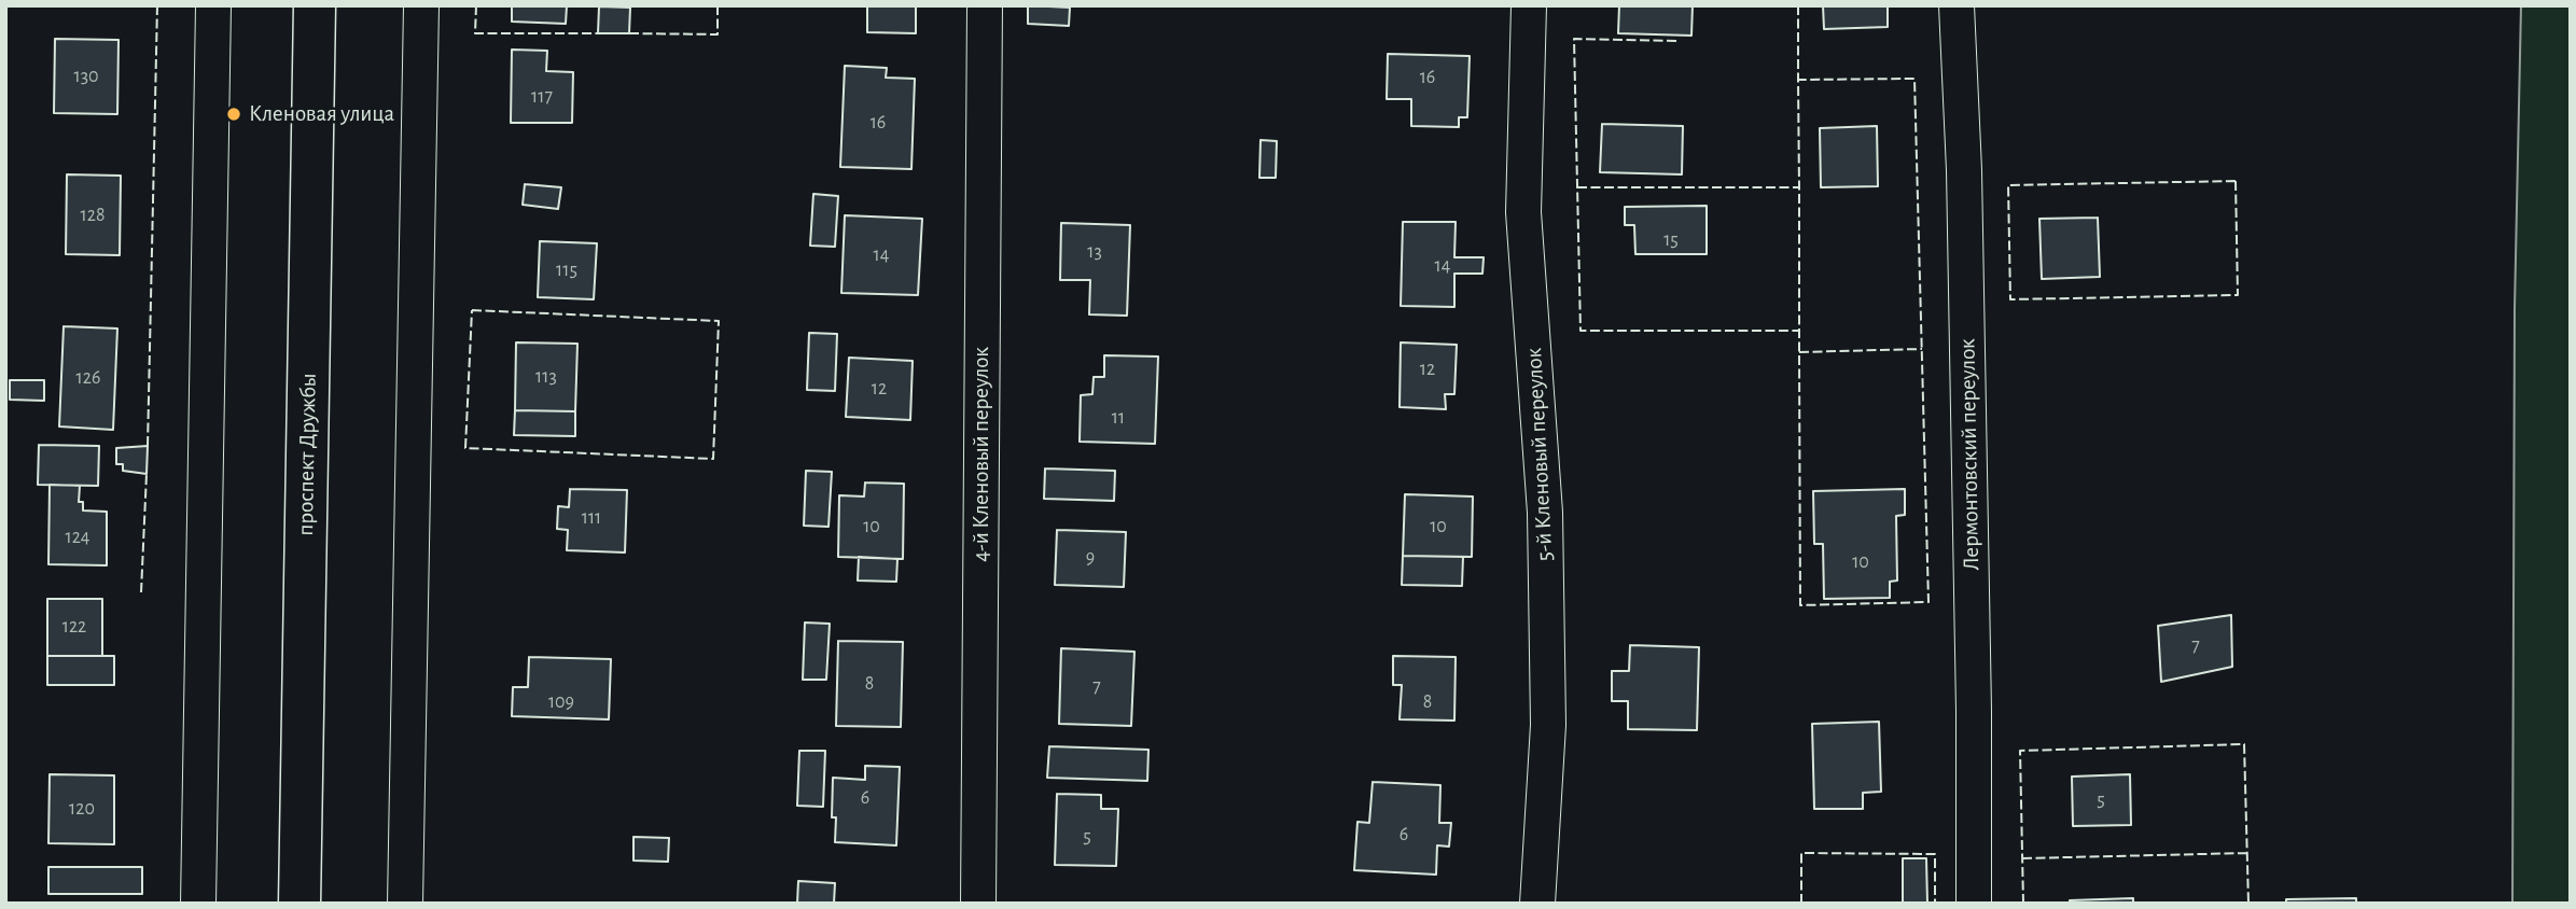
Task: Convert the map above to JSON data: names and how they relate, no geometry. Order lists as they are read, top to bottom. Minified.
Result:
{"streets":{"main road":["проспект Дружбы"],"street":["4-й Кленовый переулок","5-й Кленовый переулок","Лермонтовский переулок"]},"places":["Кленовая улица"],"house_numbers":["130","16","117","16","128","15","13","14","14","115","12","113","126","12","11","111","10","10","124","9","10","122","7","8","7","109","8","6","5","120","6","5"]}
